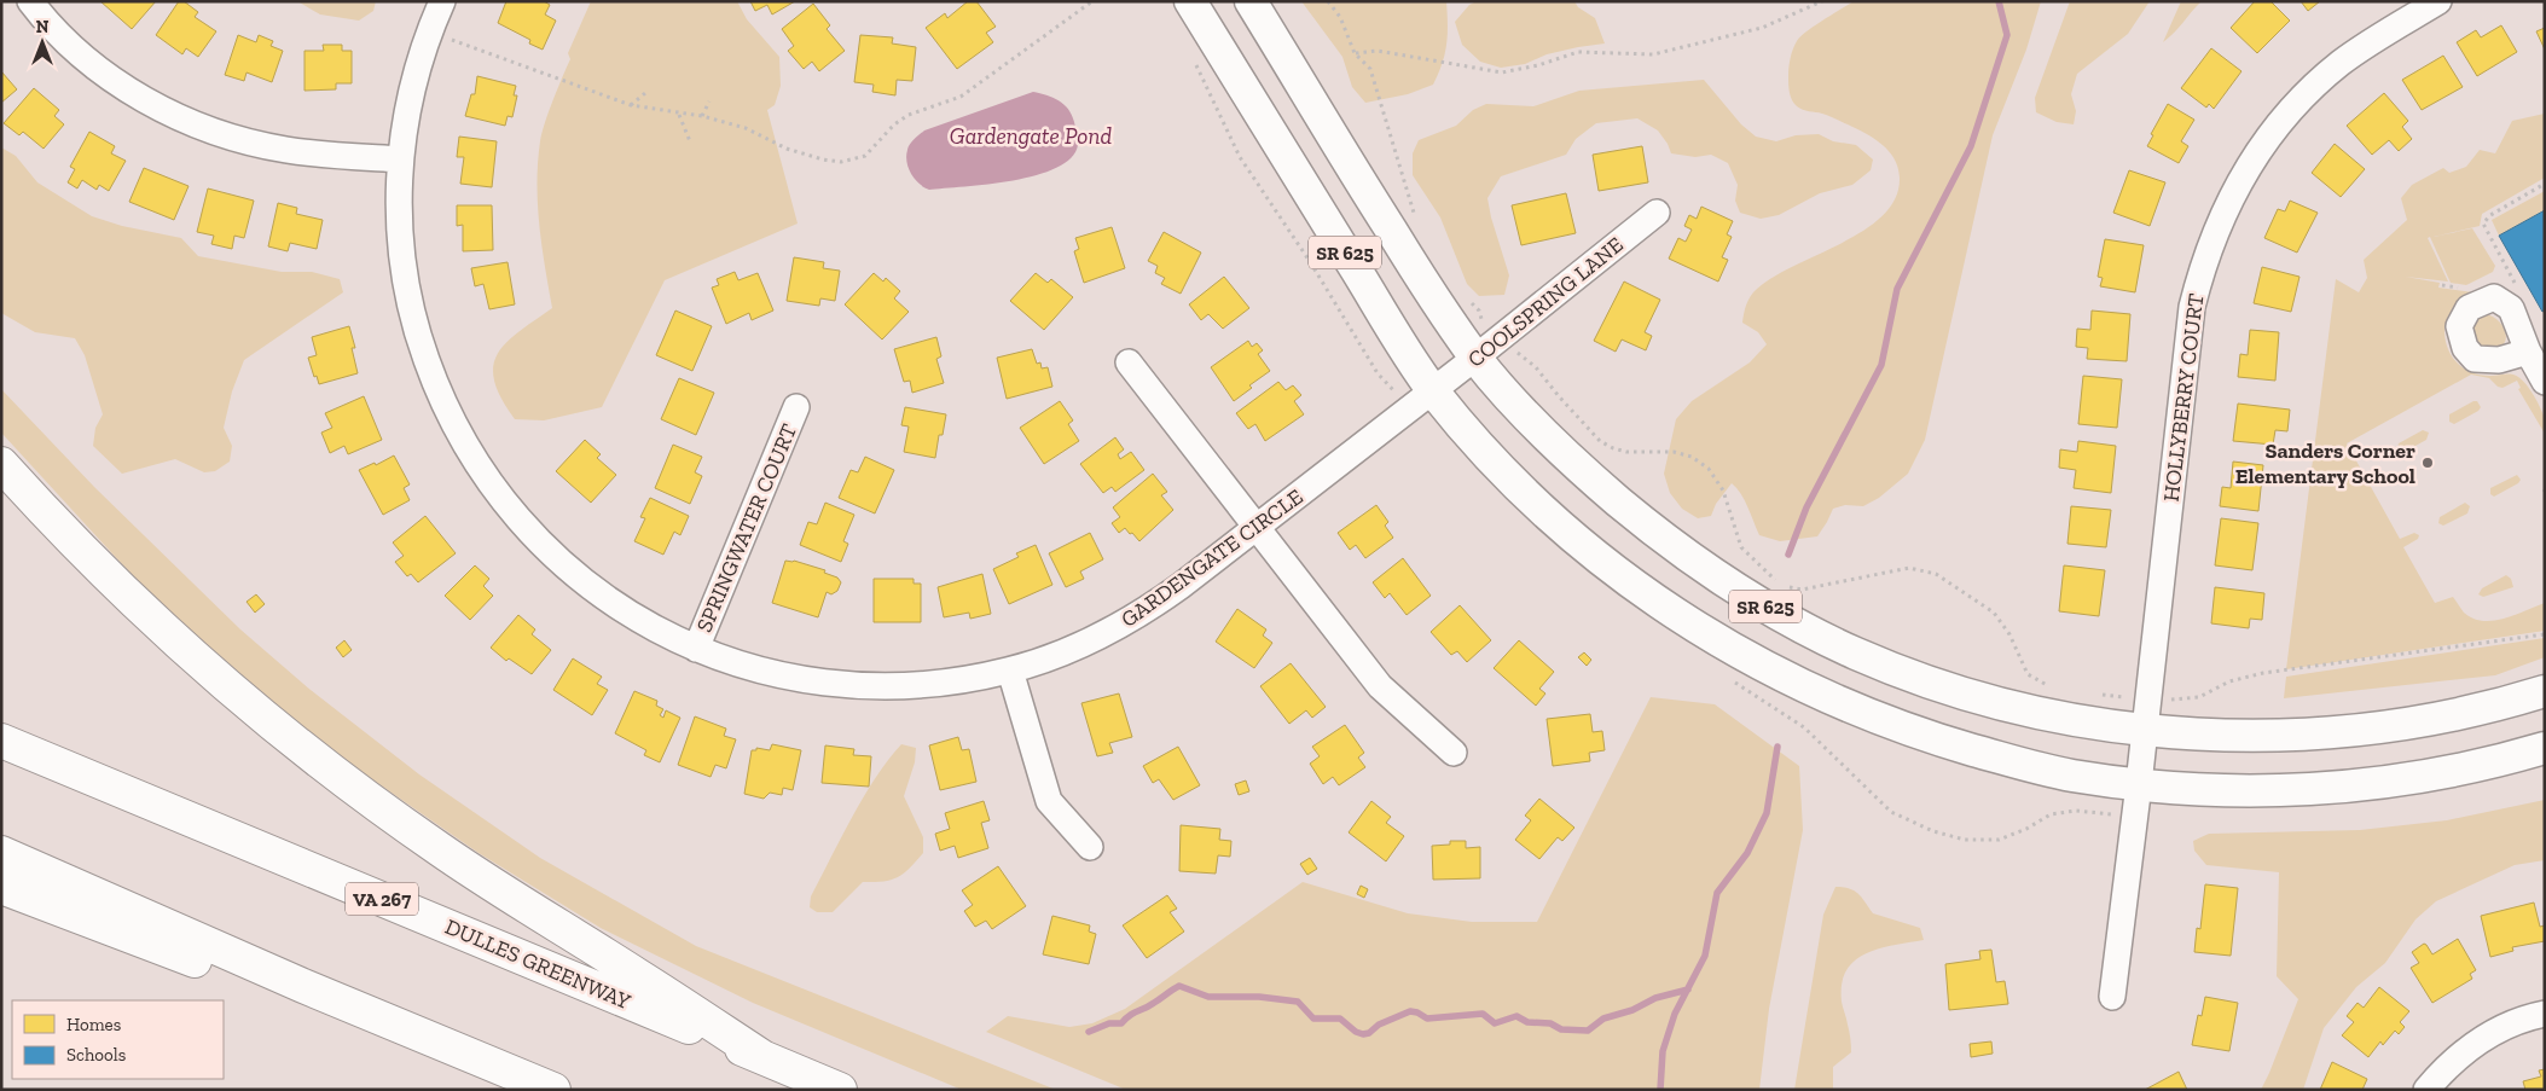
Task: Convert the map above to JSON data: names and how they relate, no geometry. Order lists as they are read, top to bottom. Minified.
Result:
{"streets":{"highway":["VA 267","DULLES GREENWAY"],"main road":["SR 625"],"street":["COOLSPRING LANE","HOLLYBERRY COURT","SPRINGWATER COURT","GARDENGATE CIRCLE"]},"crossings":[["SR 625","COOLSPRING LANE"],["SR 625","HOLLYBERRY COURT"],["SR 625","GARDENGATE CIRCLE"],["COOLSPRING LANE","GARDENGATE CIRCLE"],["SPRINGWATER COURT","GARDENGATE CIRCLE"]],"water":["Gardengate Pond"],"places":["Sanders Corner Elementary School"],"legend":["Homes","Schools"],"north":"top"}
